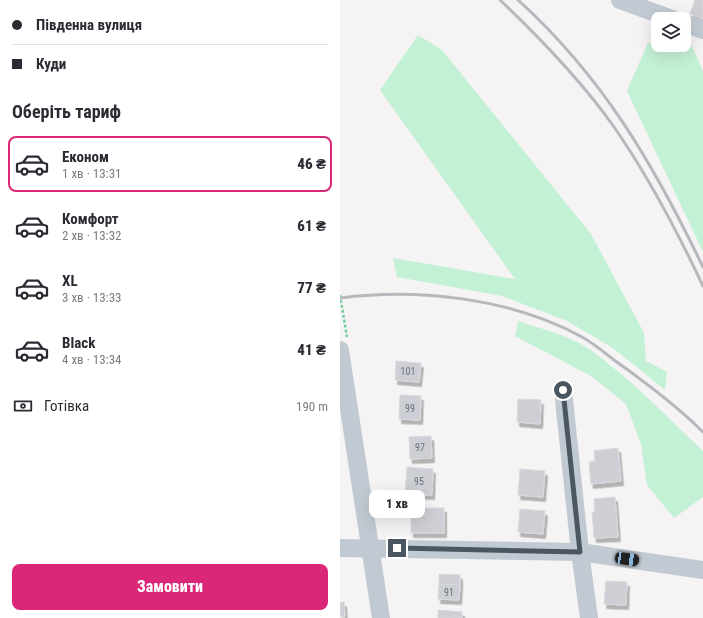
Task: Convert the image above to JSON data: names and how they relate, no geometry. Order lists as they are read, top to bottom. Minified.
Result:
{"house_numbers":["101","99","97","95","91"],"page":{"banner":["Південна вулиця","Куди"],"heading":"Оберіть тариф","list":[{"name":"Економ","note":"1 хв · 13:31","value":"46 ₴"},{"name":"Комфорт","note":"2 хв · 13:32","value":"61 ₴"},{"name":"XL","note":"3 хв · 13:33","value":"77 ₴"},{"name":"Black","note":"4 хв · 13:34","value":"41 ₴"}],"pay":["Готівка","190 m"],"bubble":"1 хв","buttons":"Замовити"}}
